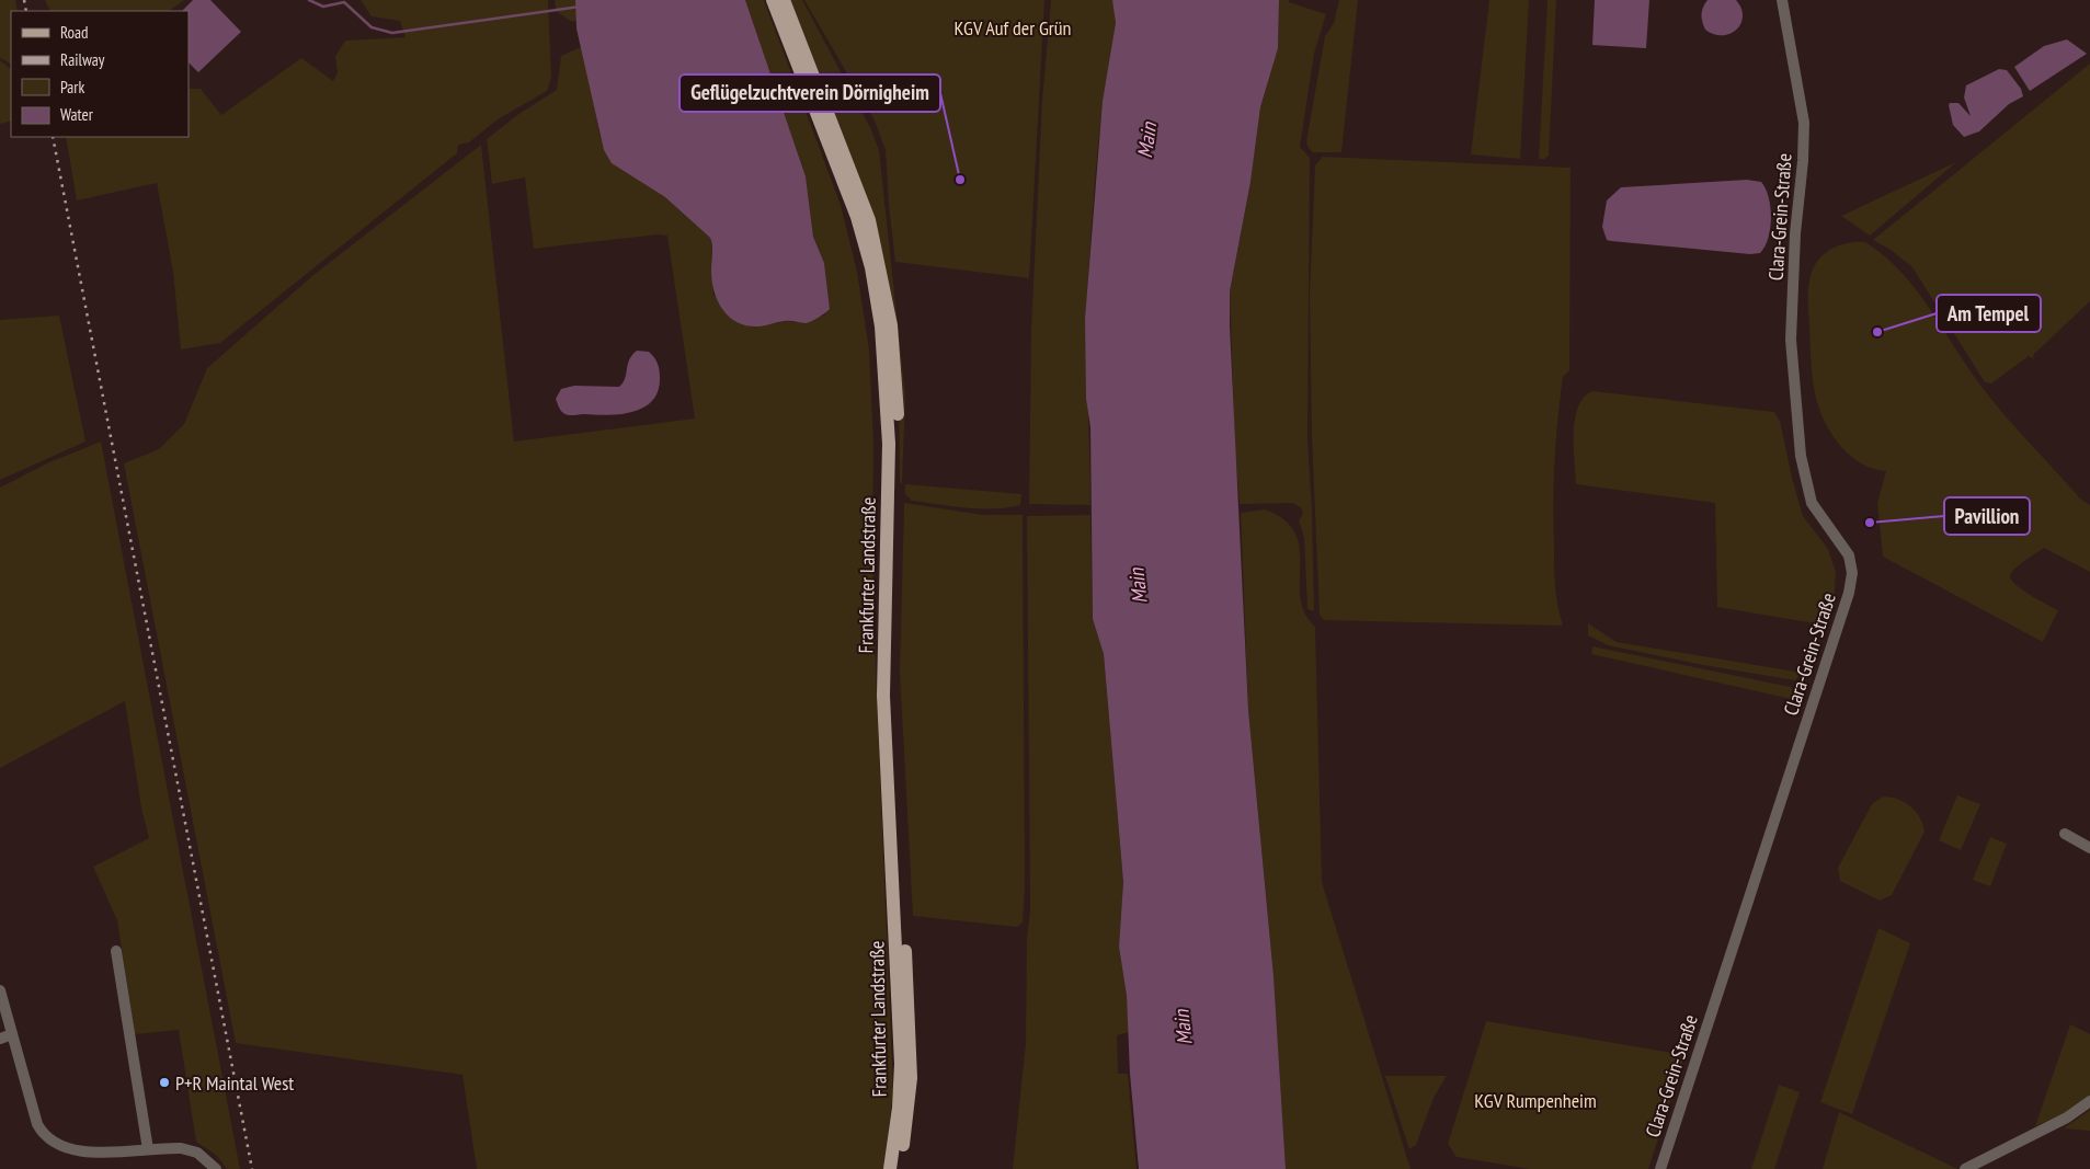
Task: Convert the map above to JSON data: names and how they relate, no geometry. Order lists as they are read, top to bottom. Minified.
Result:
{"streets":{"main road":["Frankfurter Landstraße"],"street":["Clara-Grein-Straße"]},"water":["Main"],"parks":["KGV Auf der Grün","KGV Rumpenheim"],"places":["Geflügelzuchtverein Dörnigheim","Am Tempel","Pavillion","P+R Maintal West"],"legend":["Road","Railway","Park","Water"]}
